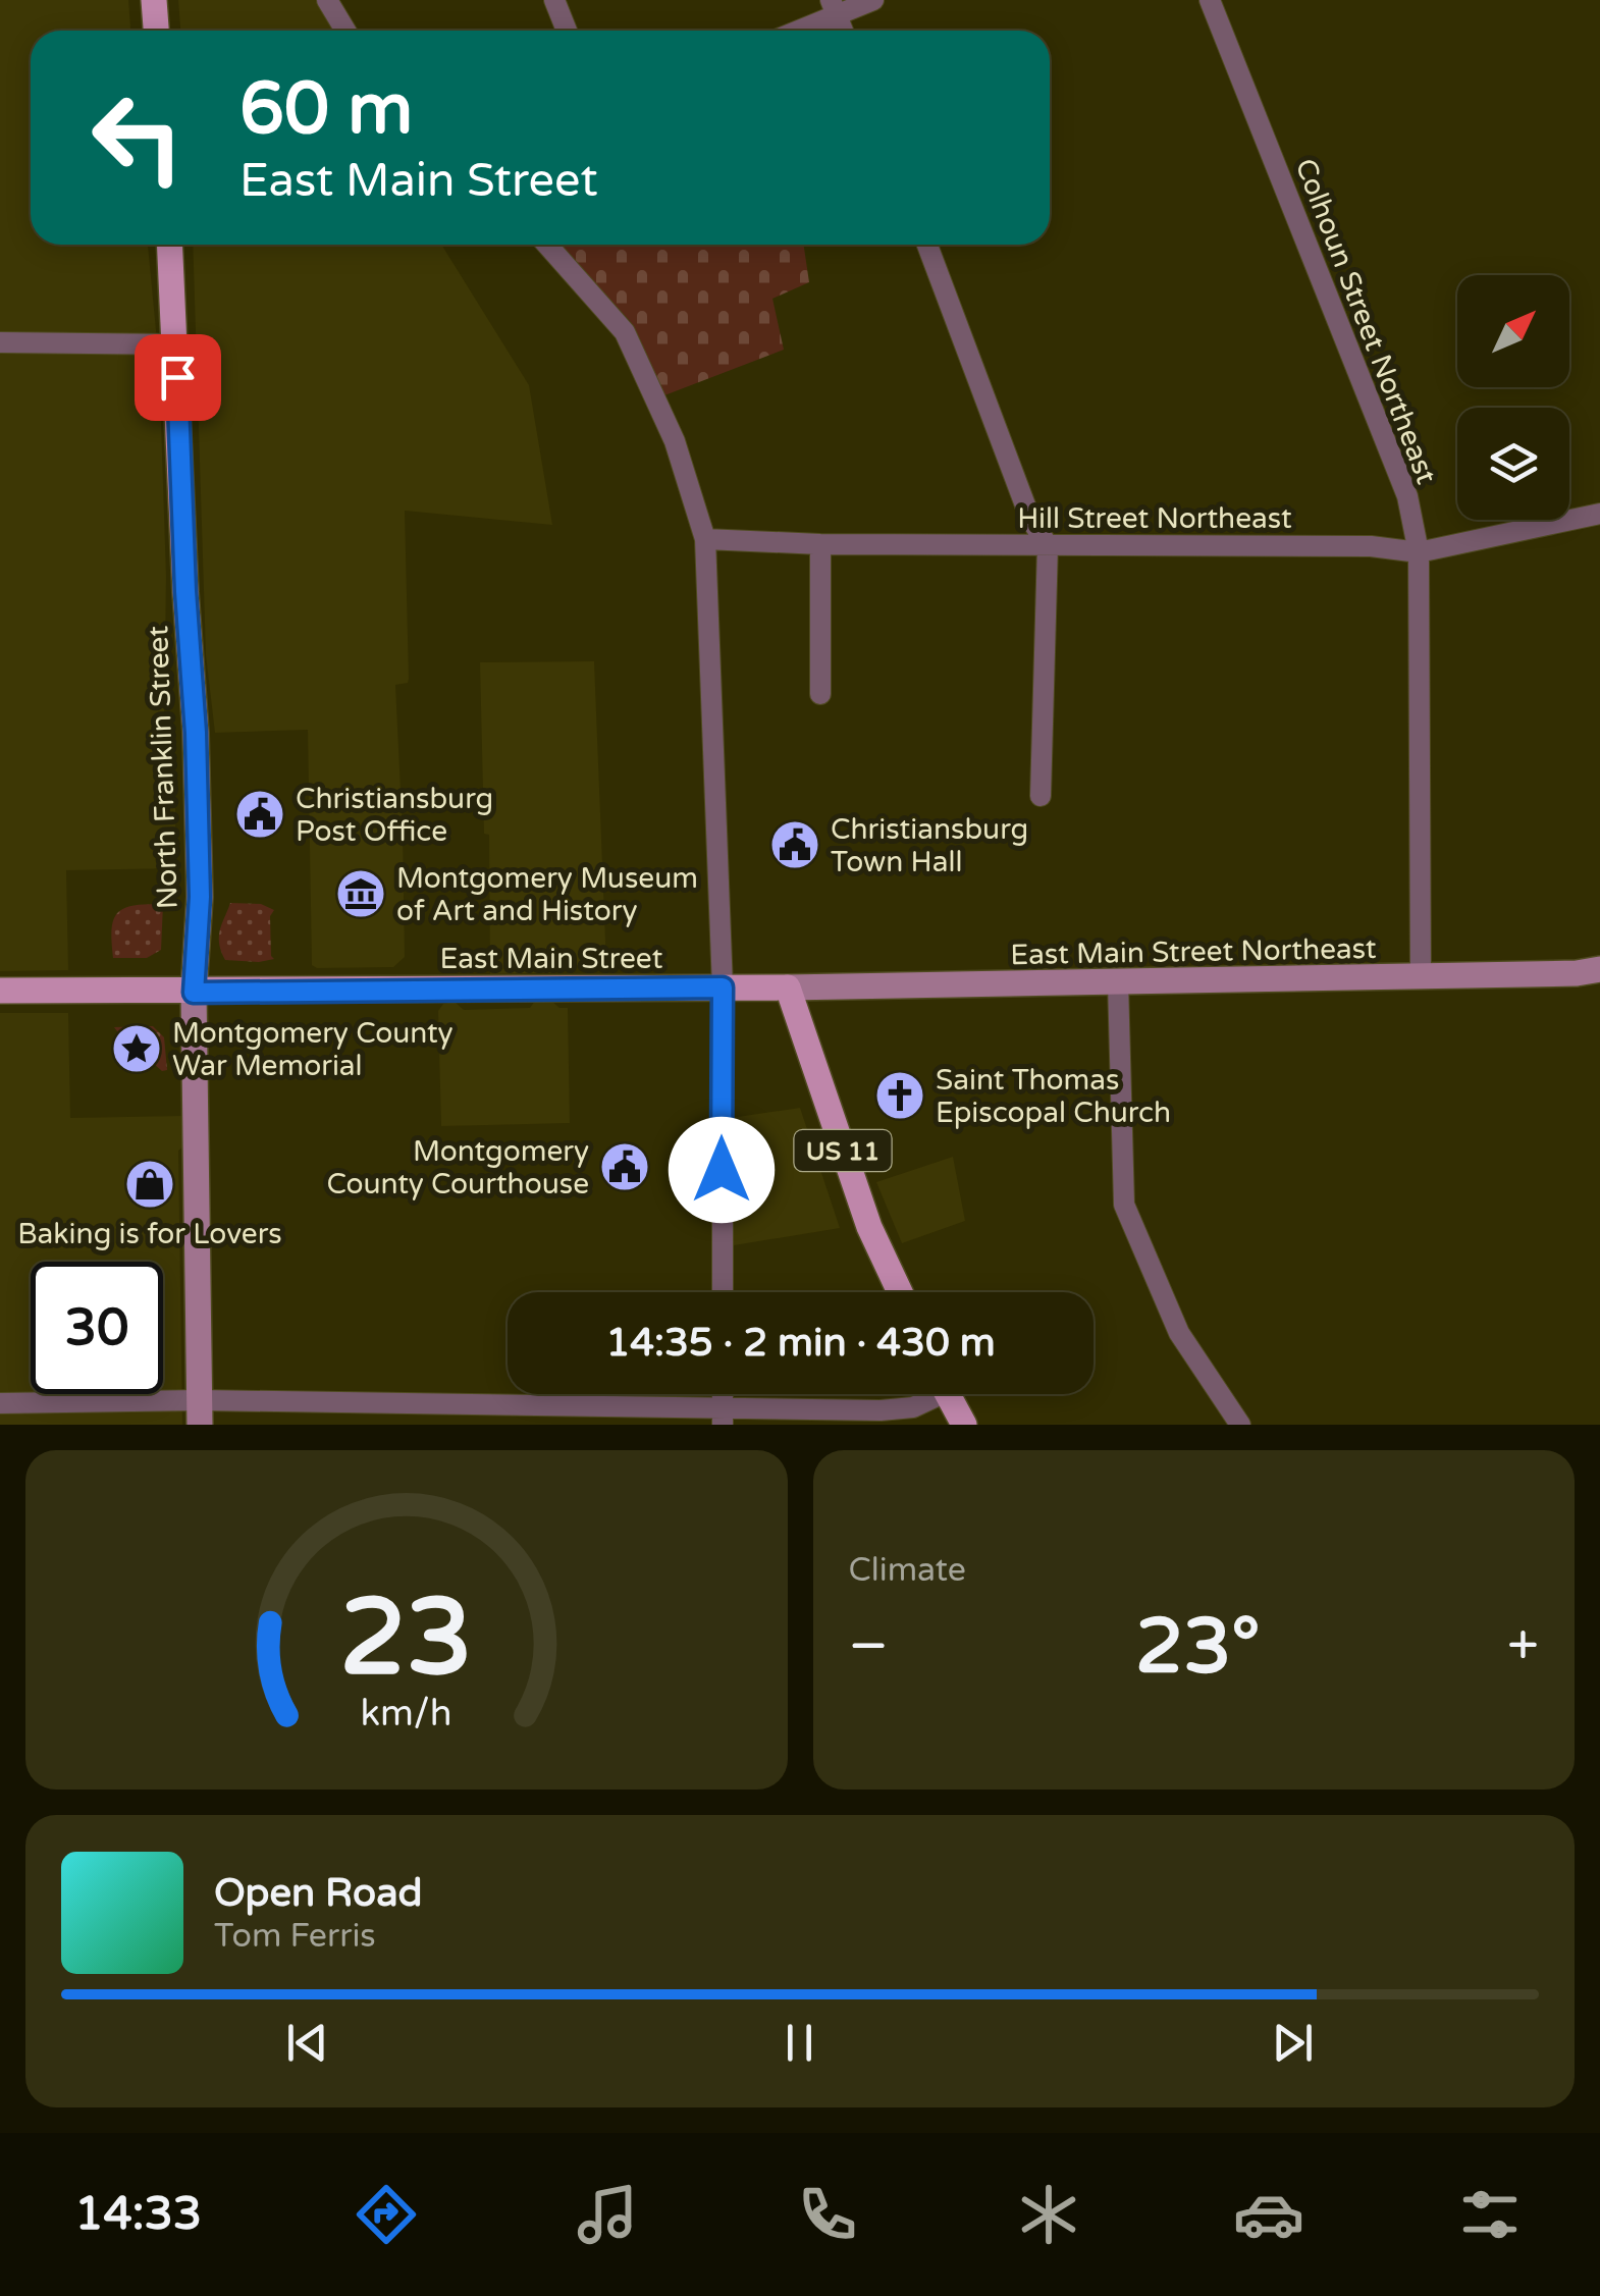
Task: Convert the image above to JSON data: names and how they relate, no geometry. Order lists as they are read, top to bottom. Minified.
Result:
{"streets":{"main road":["North Franklin Street","East Main Street","US 11"],"street":["Colhoun Street Northeast","Hill Street Northeast","East Main Street Northeast"]},"crossings":[["Colhoun Street Northeast","Hill Street Northeast"],["Colhoun Street Northeast","East Main Street Northeast"],["North Franklin Street","East Main Street"],["East Main Street Northeast","East Main Street"],["East Main Street Northeast","US 11"],["East Main Street","US 11"]],"places":{"public building":["Christiansburg Post Office","Christiansburg Town Hall","Montgomery County Courthouse"],"museum":["Montgomery Museum of Art and History"],"place":["Montgomery County War Memorial"],"church":["Saint Thomas Episcopal Church"],"shop":["Baking is for Lovers"]},"north":"top right","page":{"turn":["60 m","East Main Street"],"limit":"30","trip":"14:35 · 2 min · 430 m","tile":"Climate","heat":["−","23°","+"],"song":["Open Road","Tom Ferris"],"tabs":"14:33","gauge":["23","km/h"]}}
